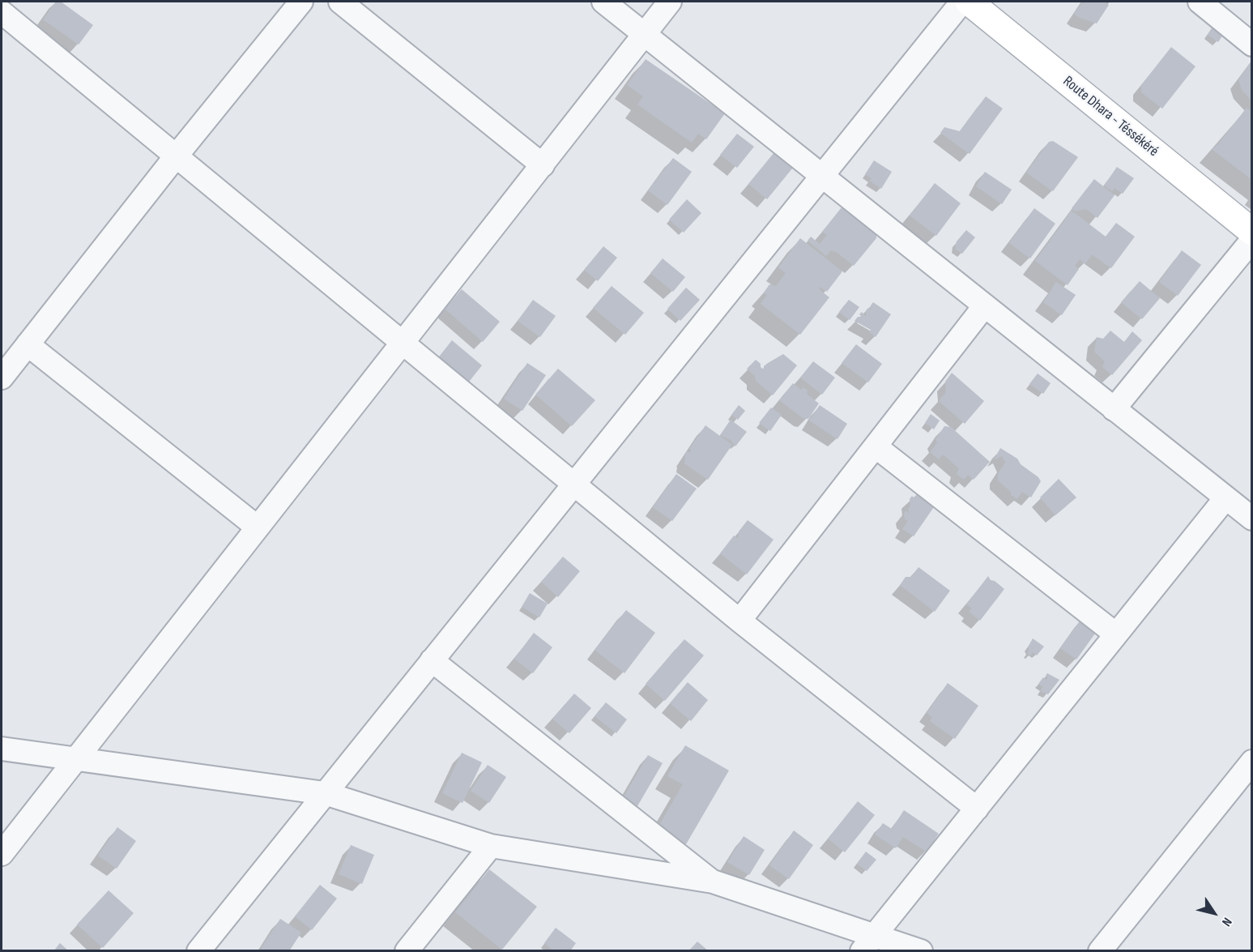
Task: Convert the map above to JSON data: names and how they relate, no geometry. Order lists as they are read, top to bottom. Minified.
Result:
{"streets":{"street":["Route Dhara - Téssékéré"]},"north":"bottom right"}
